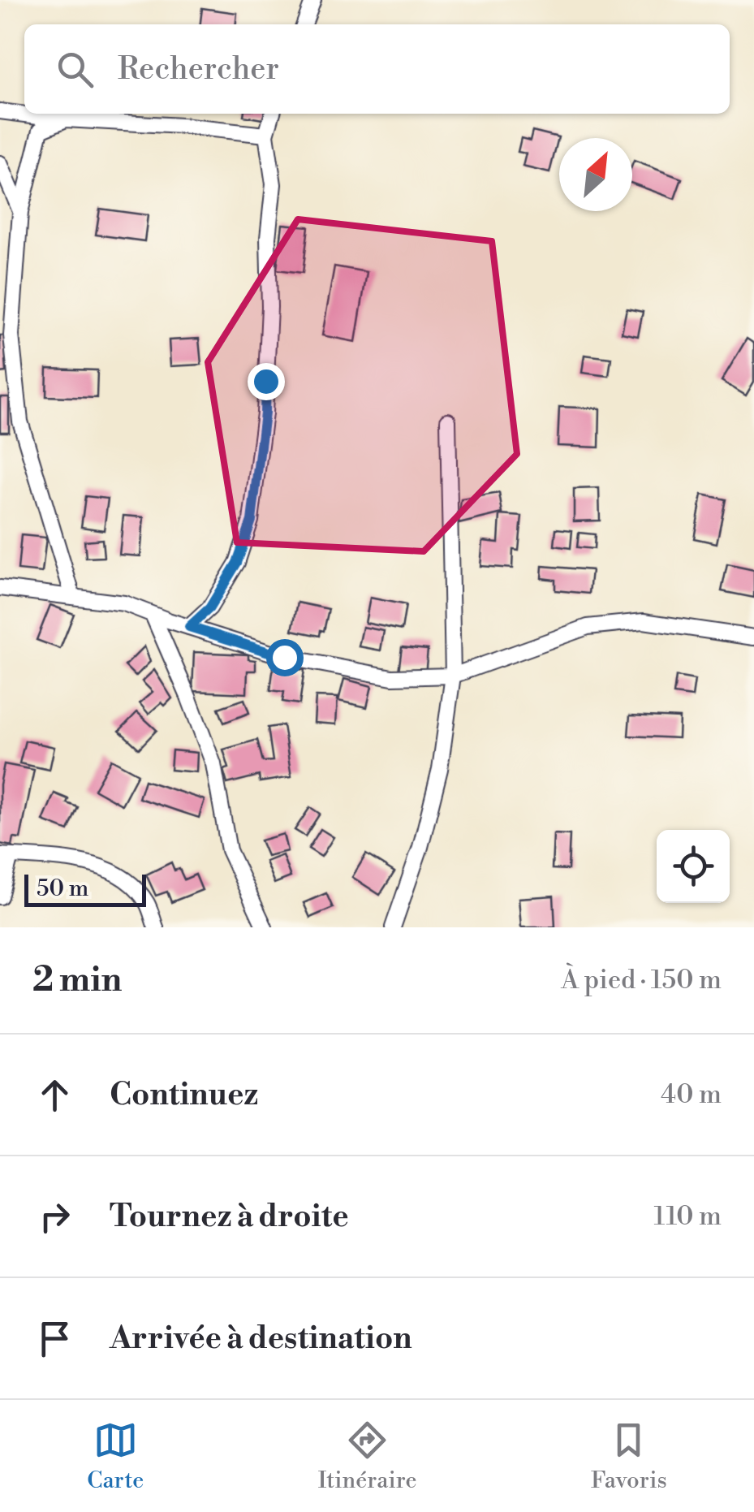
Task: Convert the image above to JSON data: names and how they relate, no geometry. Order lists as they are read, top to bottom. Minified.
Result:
{"scale_bar":"50 m","north":"top right","page":{"search":"Rechercher","scale":"50 m","heading":["2 min","À pied · 150 m"],"list":[["Continuez","40 m"],["Tournez à droite","110 m"],"Arrivée à destination"],"nav":["Carte","Itinéraire","Favoris"]}}
